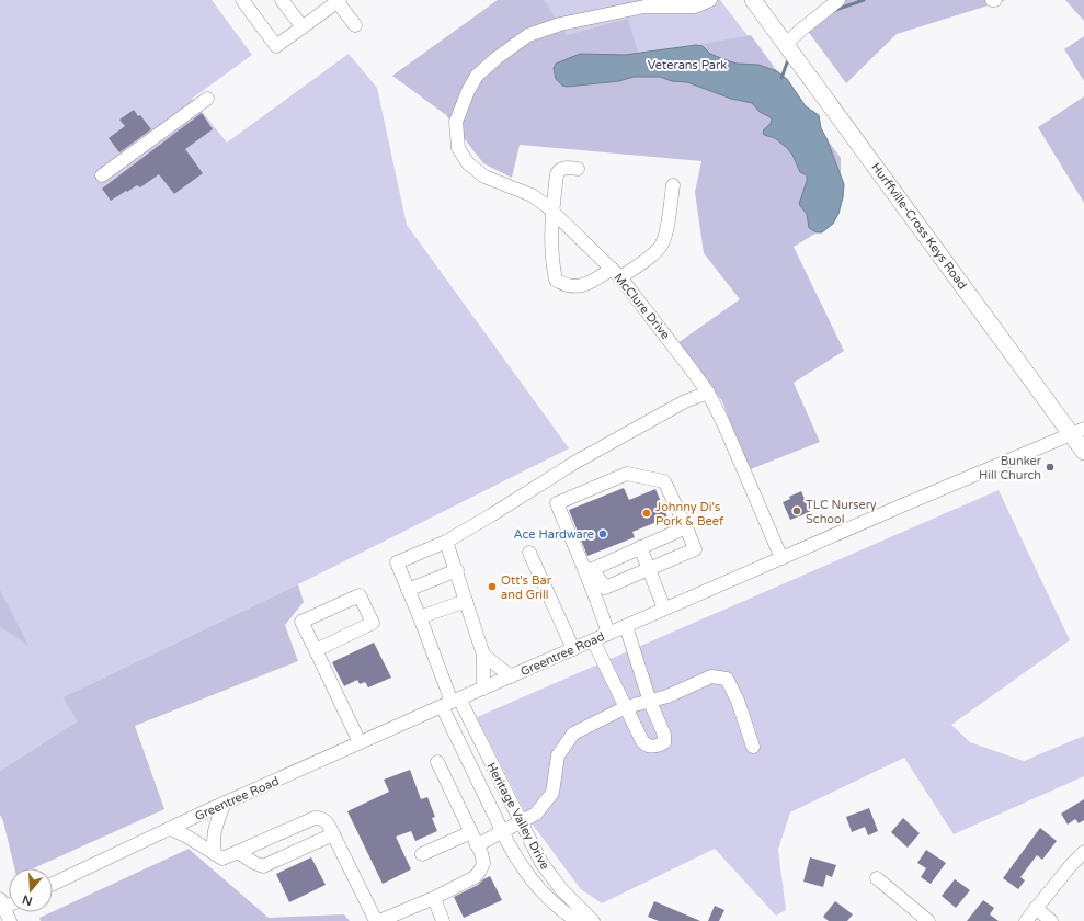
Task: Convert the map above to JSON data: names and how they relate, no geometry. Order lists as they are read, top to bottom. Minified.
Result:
{"streets":{"main road":["Hurffville-Cross Keys Road"],"street":["McClure Drive","Greentree Road","Heritage Valley Drive"]},"crossings":[["Hurffville-Cross Keys Road","Greentree Road"],["McClure Drive","Greentree Road"],["Greentree Road","Heritage Valley Drive"]],"parks":["Veterans Park"],"places":["Bunker Hill Church","TLC Nursery School","Johnny Di's Pork & Beef","Ace Hardware","Ott's Bar and Grill"],"north":"bottom"}
